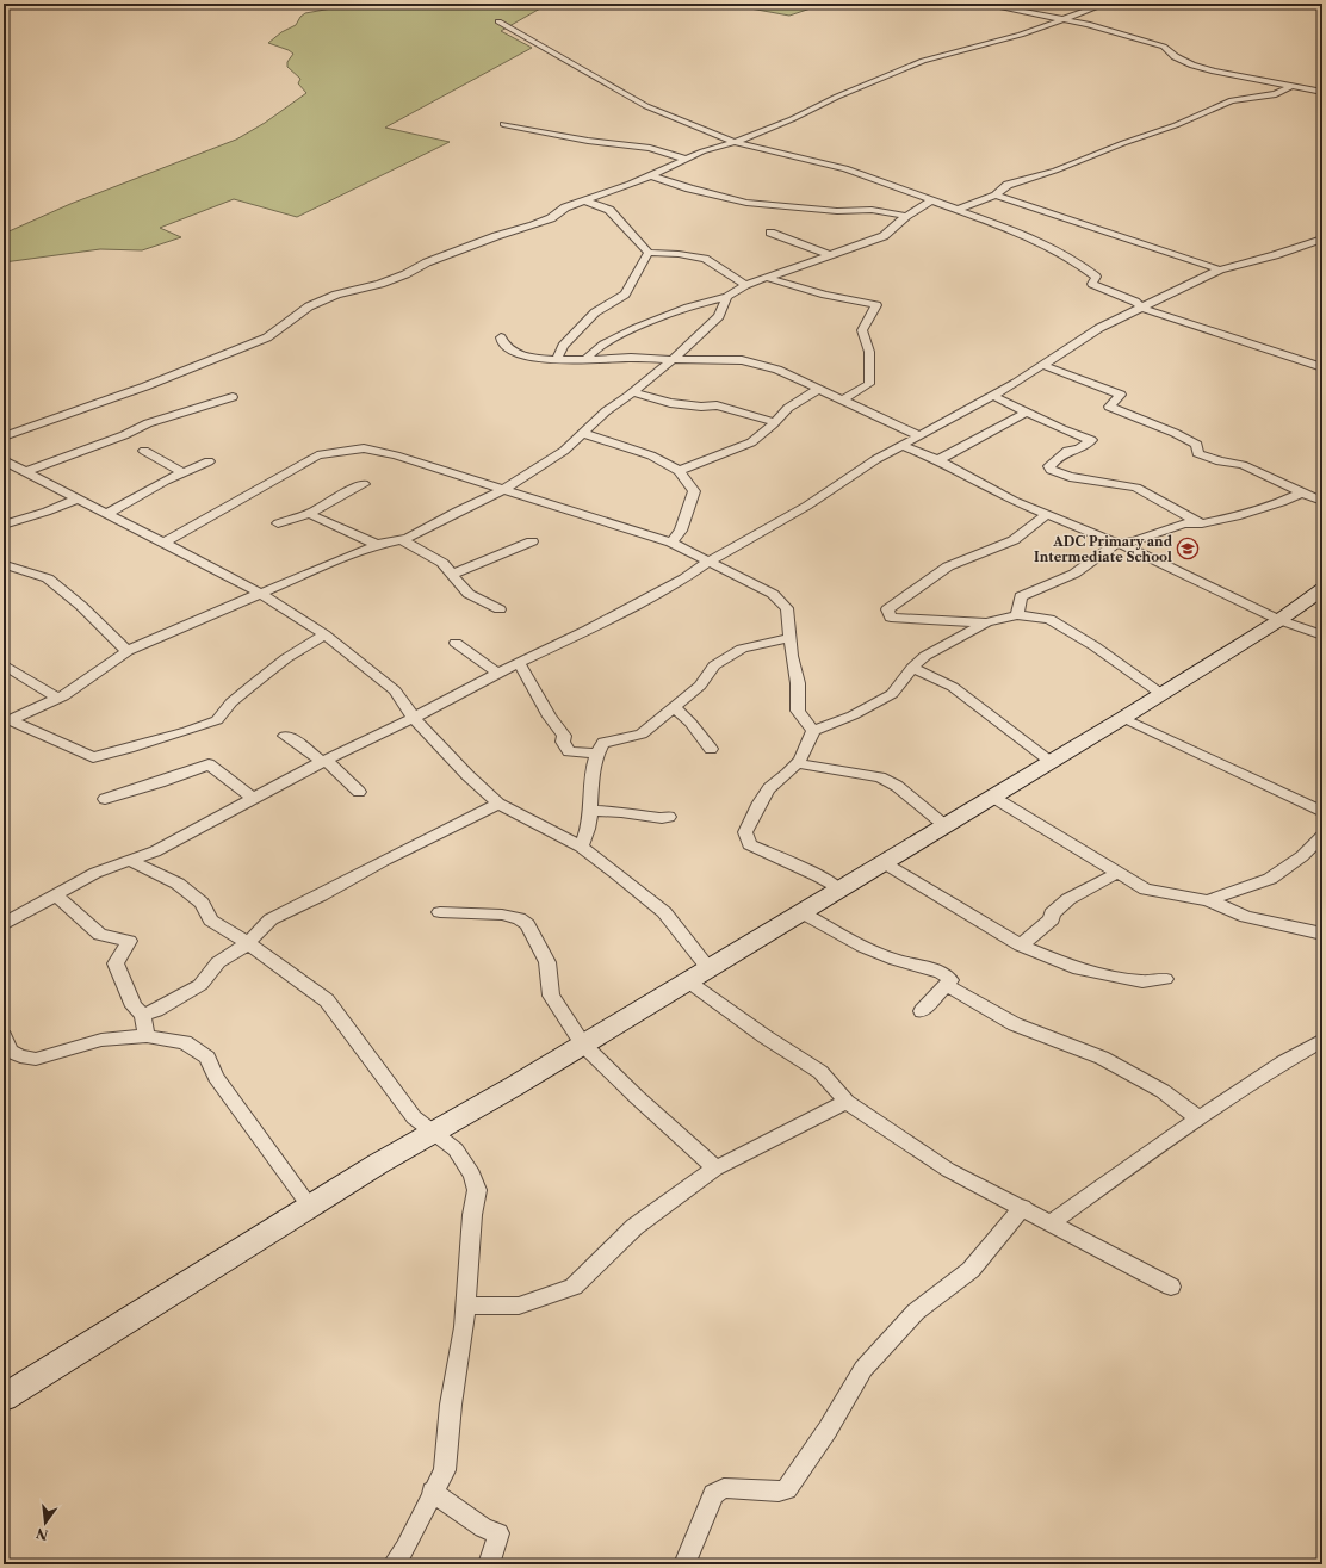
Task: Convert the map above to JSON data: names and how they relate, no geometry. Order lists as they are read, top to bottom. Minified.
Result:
{"places":{"school or university":["ADC Primary and Intermediate School"]},"north":"bottom"}
